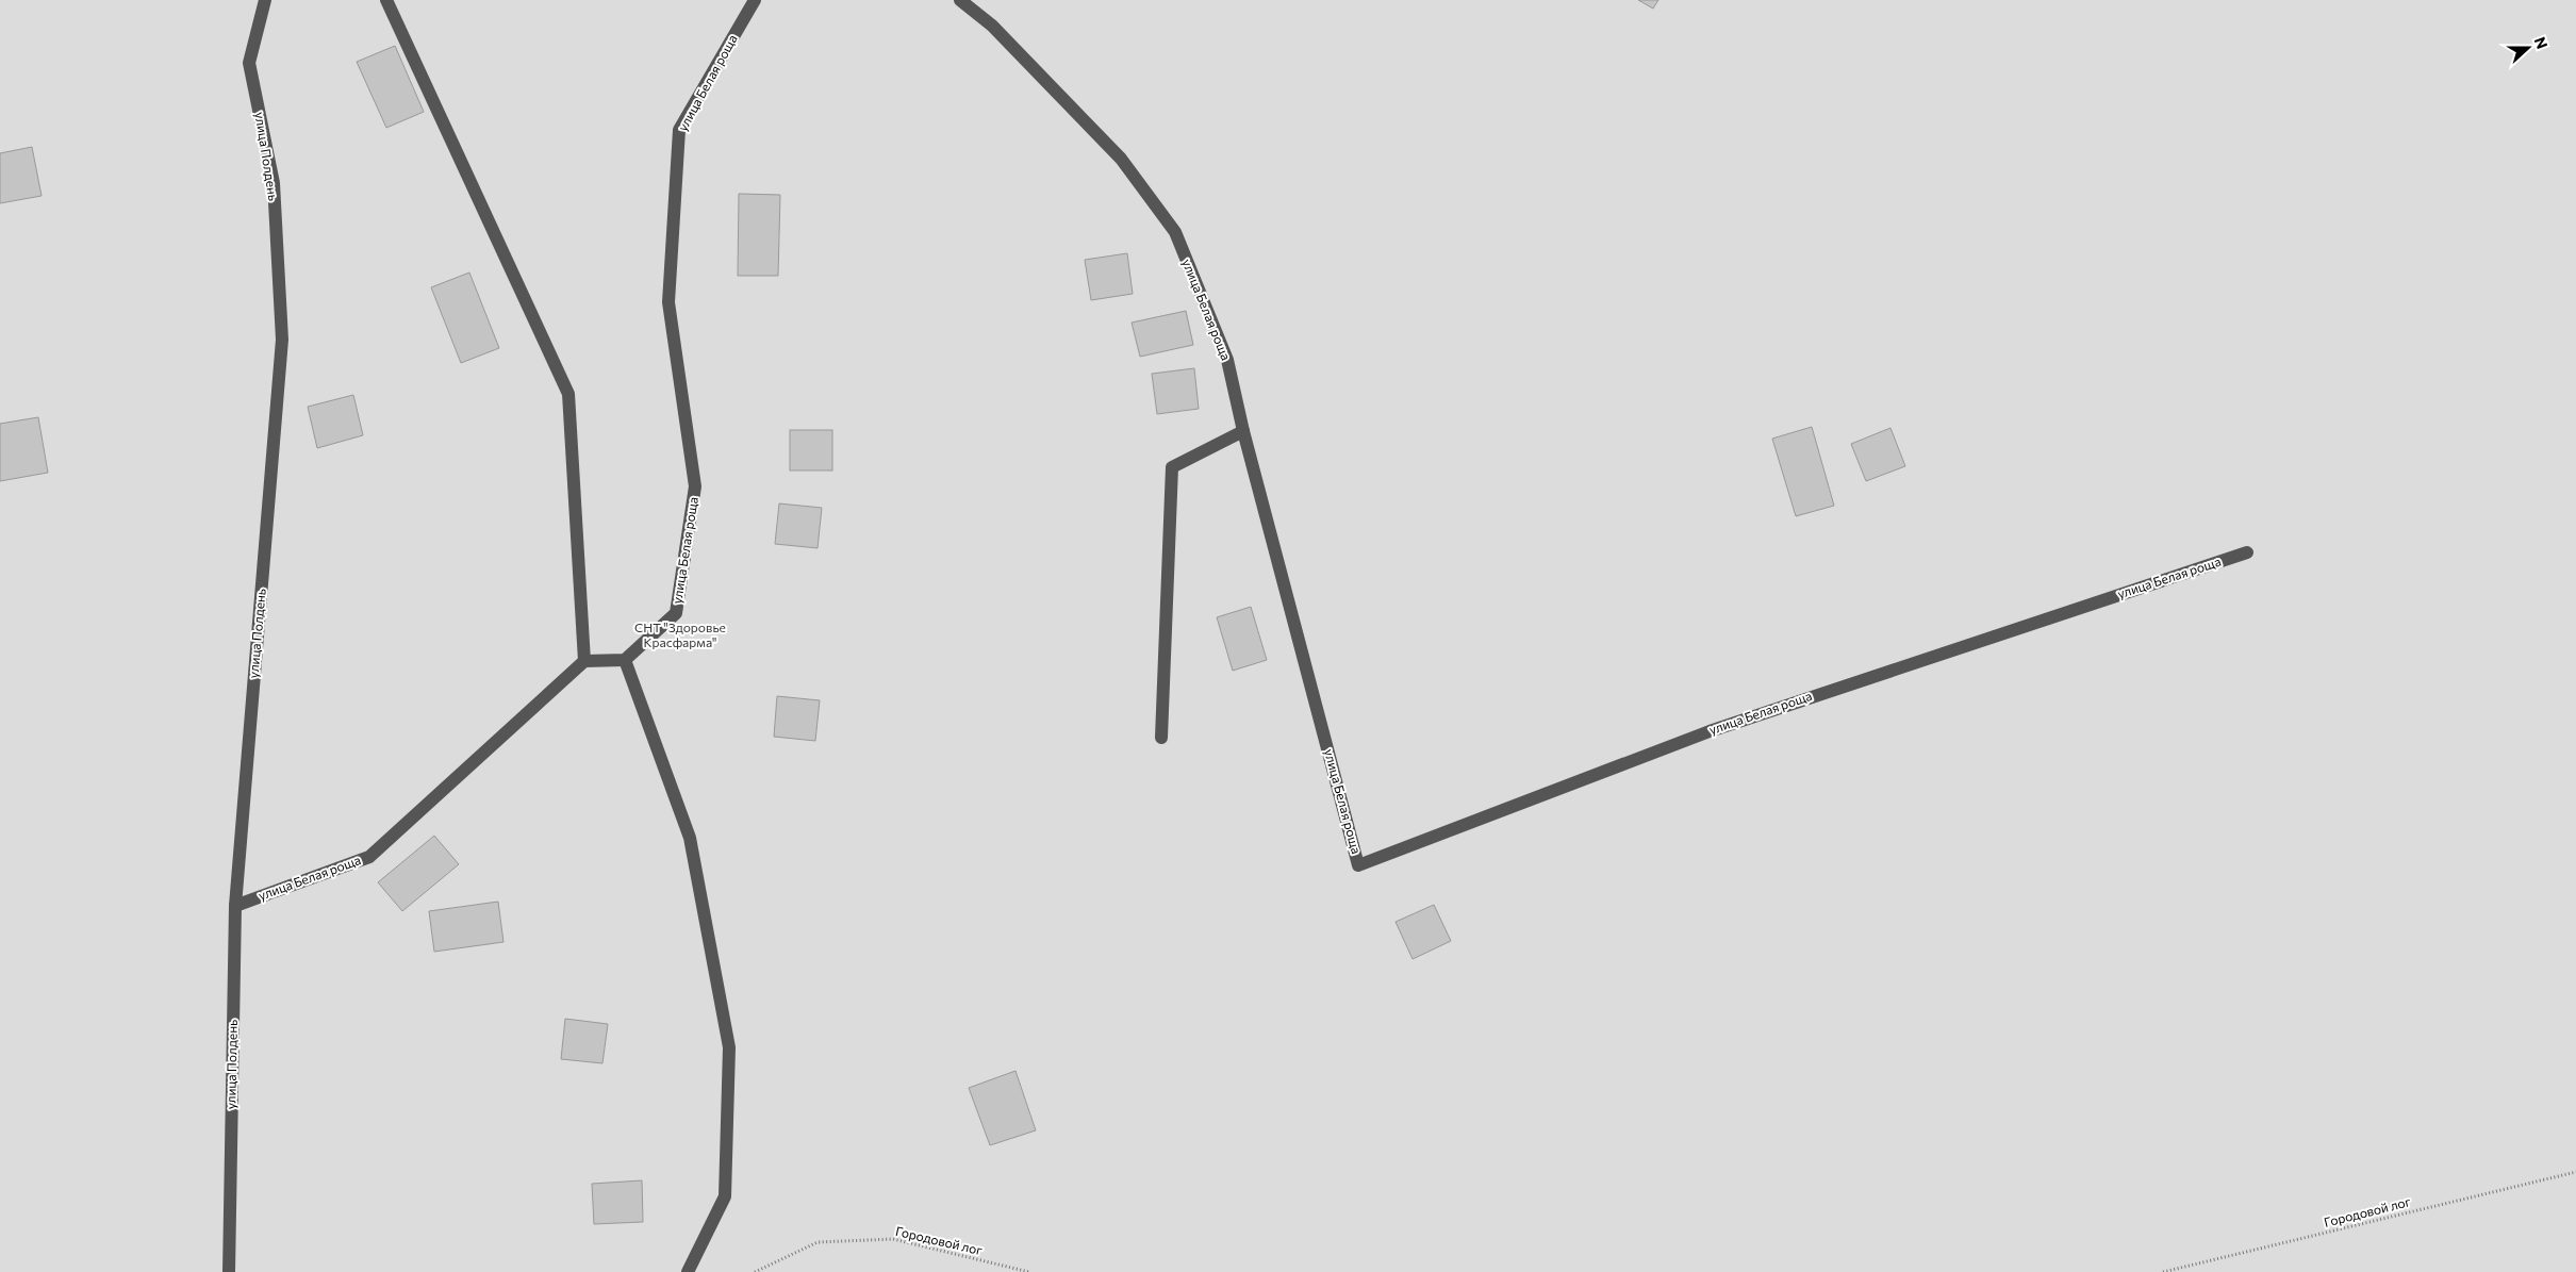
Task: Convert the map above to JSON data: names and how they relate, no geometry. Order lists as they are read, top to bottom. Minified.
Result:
{"streets":{"street":["улица Белая роща","улица Полдень"],"path":["Городовой лог"]},"crossings":[["улица Белая роща","улица Полдень"]],"parks":["СНТ \"Здоровье Красфарма\""],"north":"right"}
